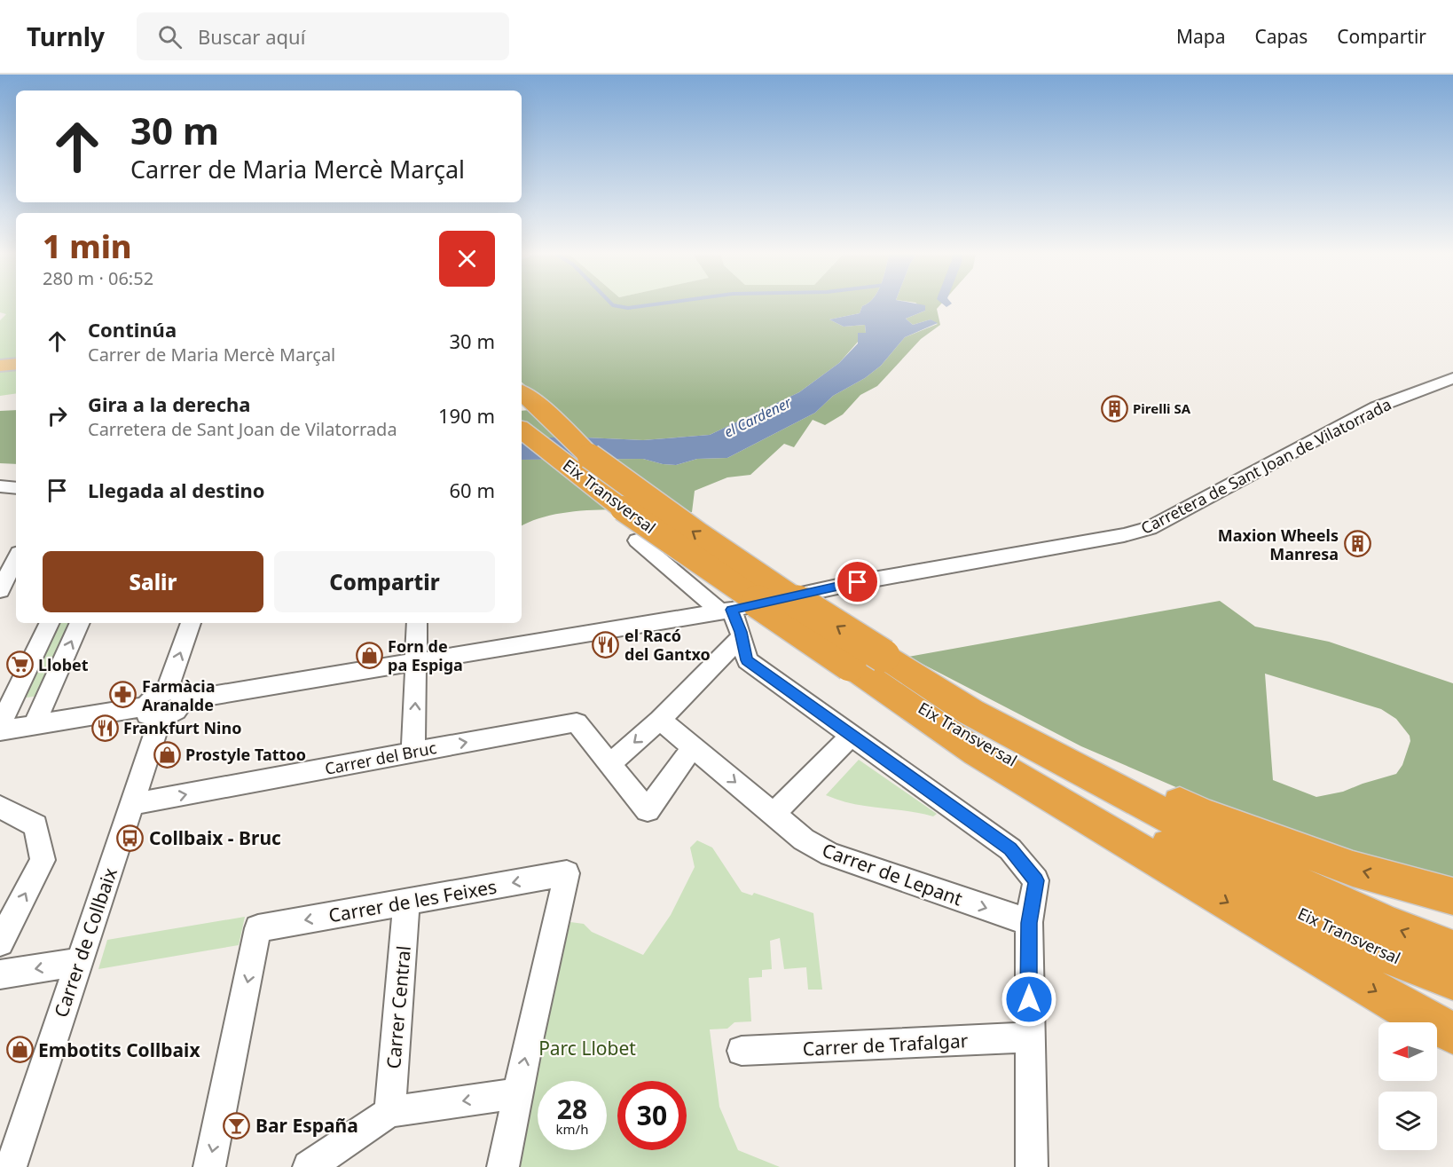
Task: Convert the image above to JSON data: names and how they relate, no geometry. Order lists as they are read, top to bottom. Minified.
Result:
{"streets":{"highway":["Eix Transversal"],"street":["Carretera de Sant Joan de Vilatorrada","Carrer del Bruc","Carrer de Lepant","Carrer de les Feixes","Carrer de Collbaix","Carrer Central","Carrer de Trafalgar"]},"crossings":[["Carrer del Bruc","Carrer de Collbaix"],["Carrer de les Feixes","Carrer Central"]],"one_way":["Carrer del Bruc","Carrer de Lepant"],"water":["el Cardener"],"parks":["Parc Llobet"],"places":{"building":["Pirelli SA","Maxion Wheels Manresa"],"restaurant":["el Racó del Gantxo","Frankfurt Nino"],"shop":["Forn de pa Espiga","Prostyle Tattoo","Embotits Collbaix"],"supermarket":["Llobet"],"pharmacy":["Farmàcia Aranalde"],"bus stop":["Collbaix - Bruc"],"bar":["Bar España"]},"north":"left","page":{"header":"Turnly","search":"Buscar aquí","nav":["Mapa","Capas","Compartir"],"turn":["30 m","Carrer de Maria Mercè Marçal"],"heading":["1 min","280 m · 06:52"],"list":[{"name":"Continúa","note":"Carrer de Maria Mercè Marçal","value":"30 m"},{"name":"Gira a la derecha","note":"Carretera de Sant Joan de Vilatorrada","value":"190 m"},{"name":"Llegada al destino","value":"60 m"}],"buttons":["Salir","Compartir"],"speed":"28 km/h","limit":"30"}}
